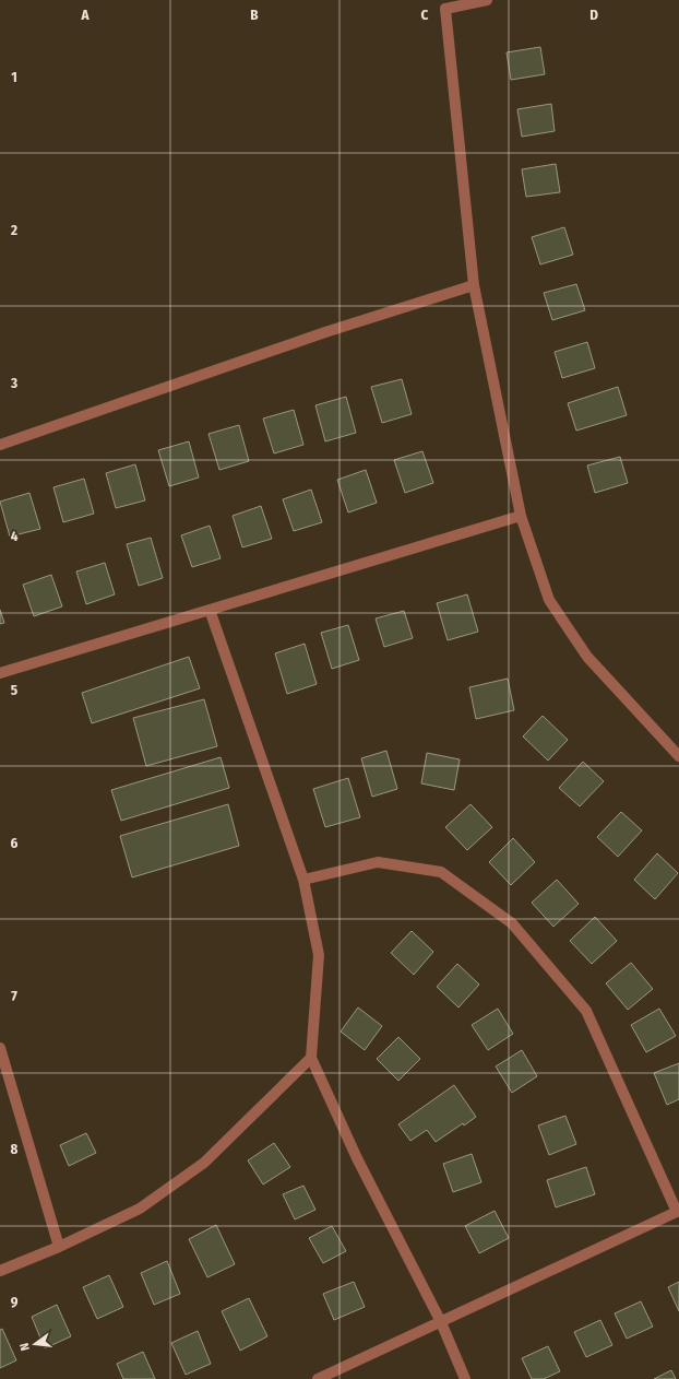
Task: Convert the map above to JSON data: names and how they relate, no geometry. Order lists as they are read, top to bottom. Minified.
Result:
{"north":"left","grid":{"columns":["A","B","C","D"],"rows":["1","2","3","4","5","6","7","8","9"]}}
